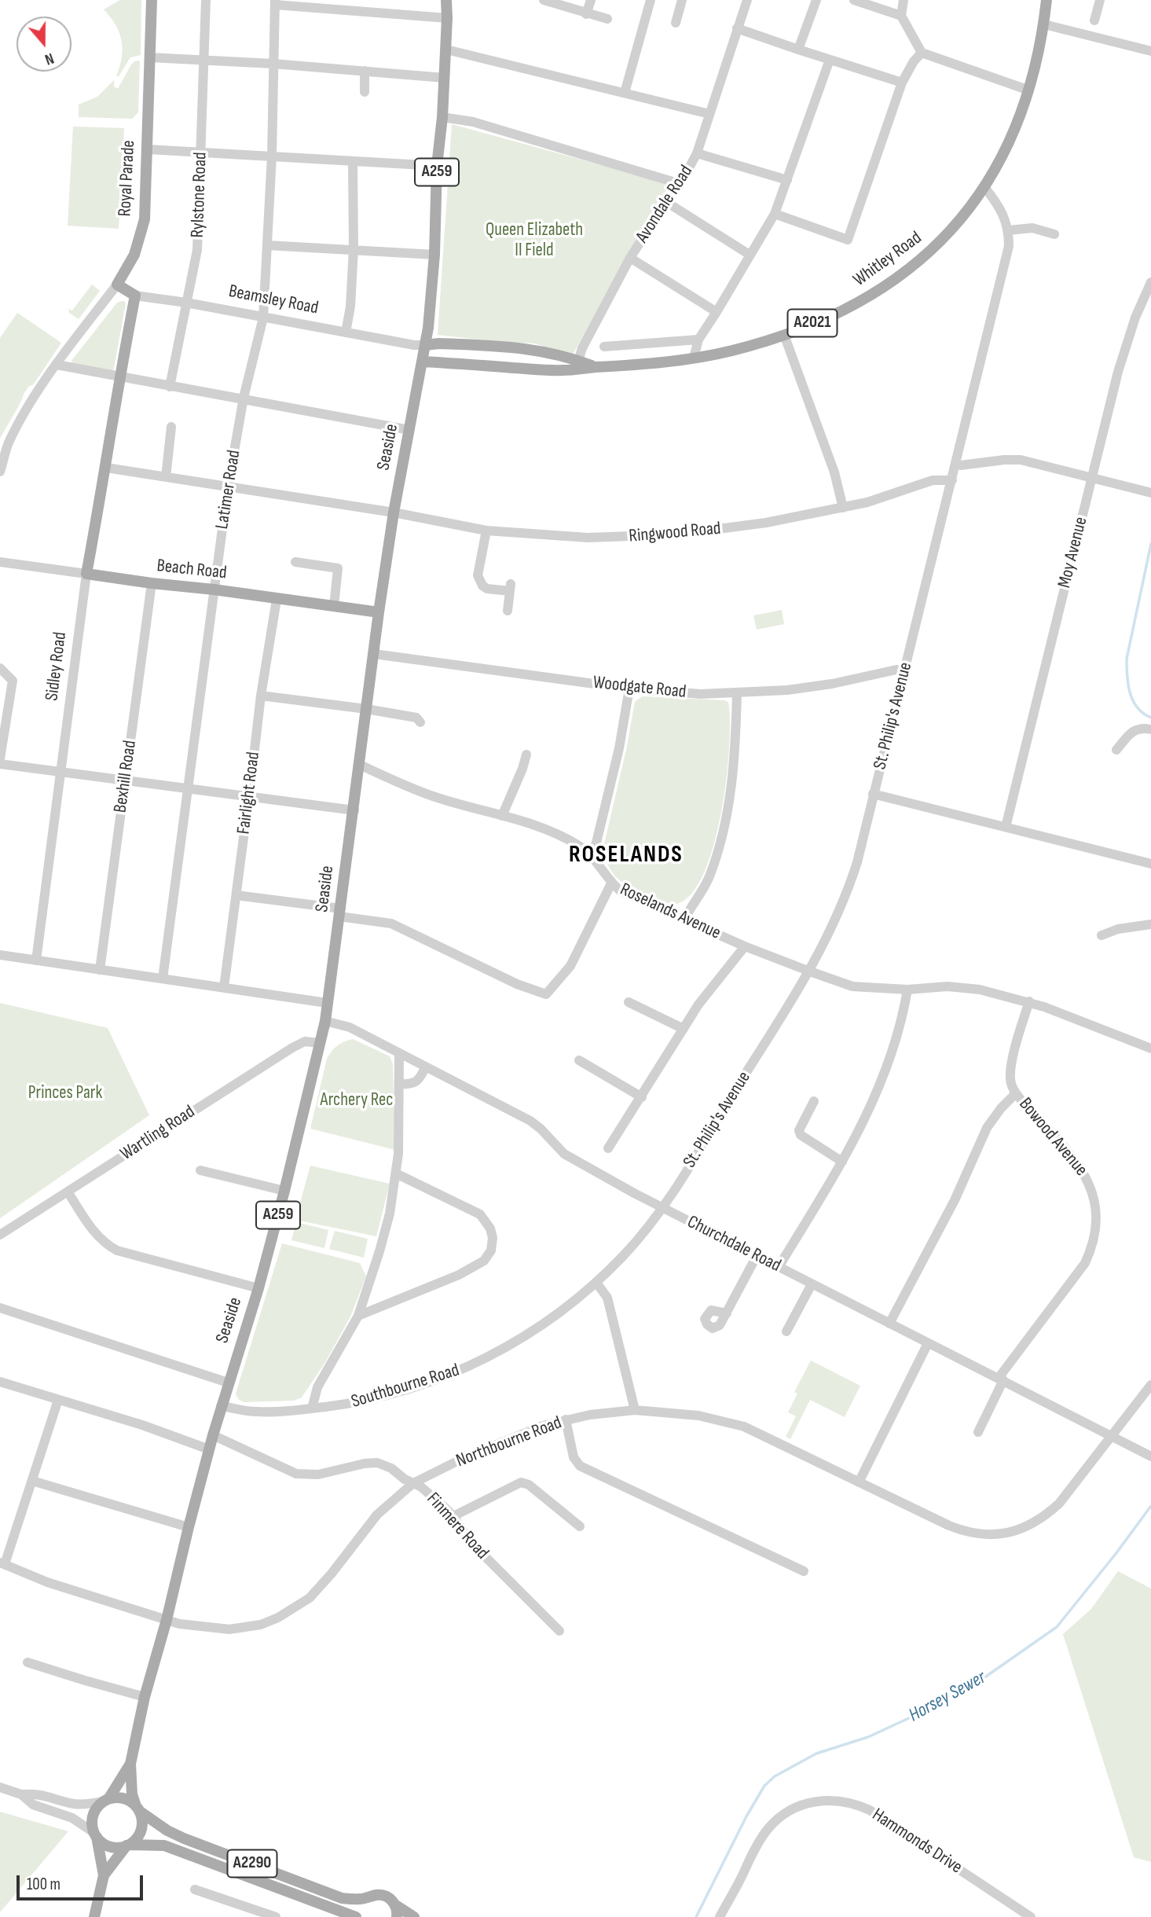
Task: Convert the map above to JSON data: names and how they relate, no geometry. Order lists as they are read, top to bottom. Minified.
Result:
{"streets":{"main road":["A259","Royal Parade","Whitley Road","Beamsley Road","A2021","Seaside","Beach Road","Sidley Road","A2290"],"street":["Rylstone Road","Avondale Road","Latimer Road","Ringwood Road","Moy Avenue","Woodgate Road","St. Philip's Avenue","Bexhill Road","Fairlight Road","Roselands Avenue","Wartling Road","Bowood Avenue","Churchdale Road","Southbourne Road","Northbourne Road","Finmere Road","Hammonds Drive"]},"crossings":[["Royal Parade","Beamsley Road"],["Rylstone Road","Beamsley Road"],["Avondale Road","Whitley Road"],["Whitley Road","Beamsley Road"],["Whitley Road","Seaside"],["Beamsley Road","Seaside"],["Beamsley Road","Latimer Road"],["Seaside","Ringwood Road"],["Seaside","Beach Road"],["Seaside","Woodgate Road"],["Seaside","Roselands Avenue"],["Seaside","Wartling Road"],["Seaside","Churchdale Road"],["Seaside","Southbourne Road"],["Seaside","Northbourne Road"],["Seaside","Finmere Road"],["Seaside","A2290"],["Latimer Road","Ringwood Road"],["Latimer Road","Beach Road"],["Ringwood Road","Sidley Road"],["Ringwood Road","St. Philip's Avenue"],["Beach Road","Sidley Road"],["Beach Road","Bexhill Road"],["Beach Road","Fairlight Road"],["Woodgate Road","St. Philip's Avenue"],["St. Philip's Avenue","Roselands Avenue"],["St. Philip's Avenue","Churchdale Road"],["St. Philip's Avenue","Southbourne Road"],["Roselands Avenue","Bowood Avenue"],["Bowood Avenue","Churchdale Road"],["Churchdale Road","Southbourne Road"],["Churchdale Road","Northbourne Road"],["Northbourne Road","Finmere Road"]],"districts":["ROSELANDS"],"water":["Horsey Sewer"],"parks":["Queen Elizabeth II Field","Princes Park","Archery Rec"],"scale_bar":"100 m","north":"bottom"}
